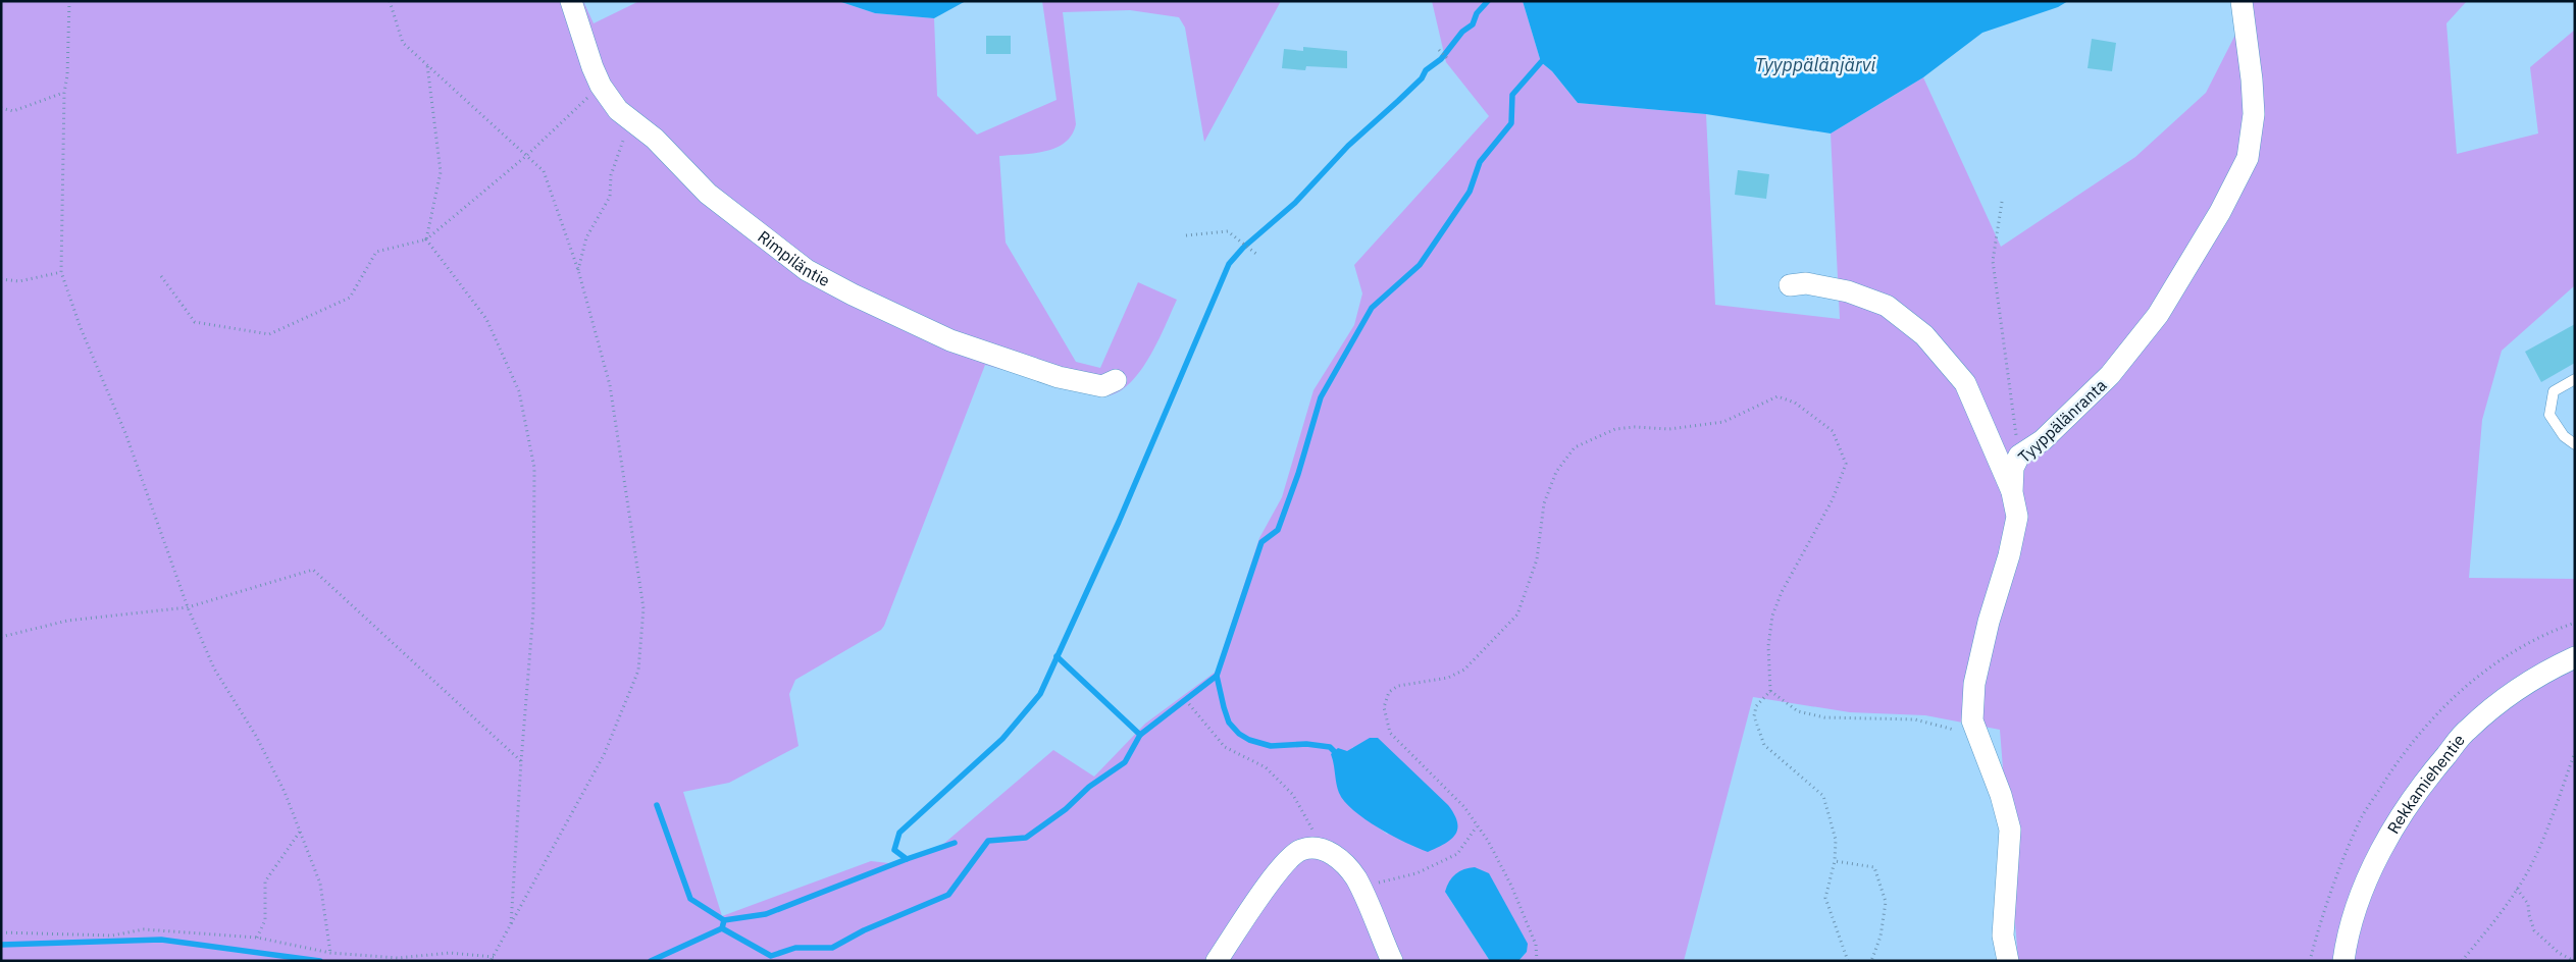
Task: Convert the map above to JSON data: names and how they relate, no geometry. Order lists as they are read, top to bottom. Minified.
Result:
{"streets":{"street":["Rimpiläntie","Tyyppälänranta","Rekkamiehentie"]},"water":["Tyyppälänjärvi"]}
